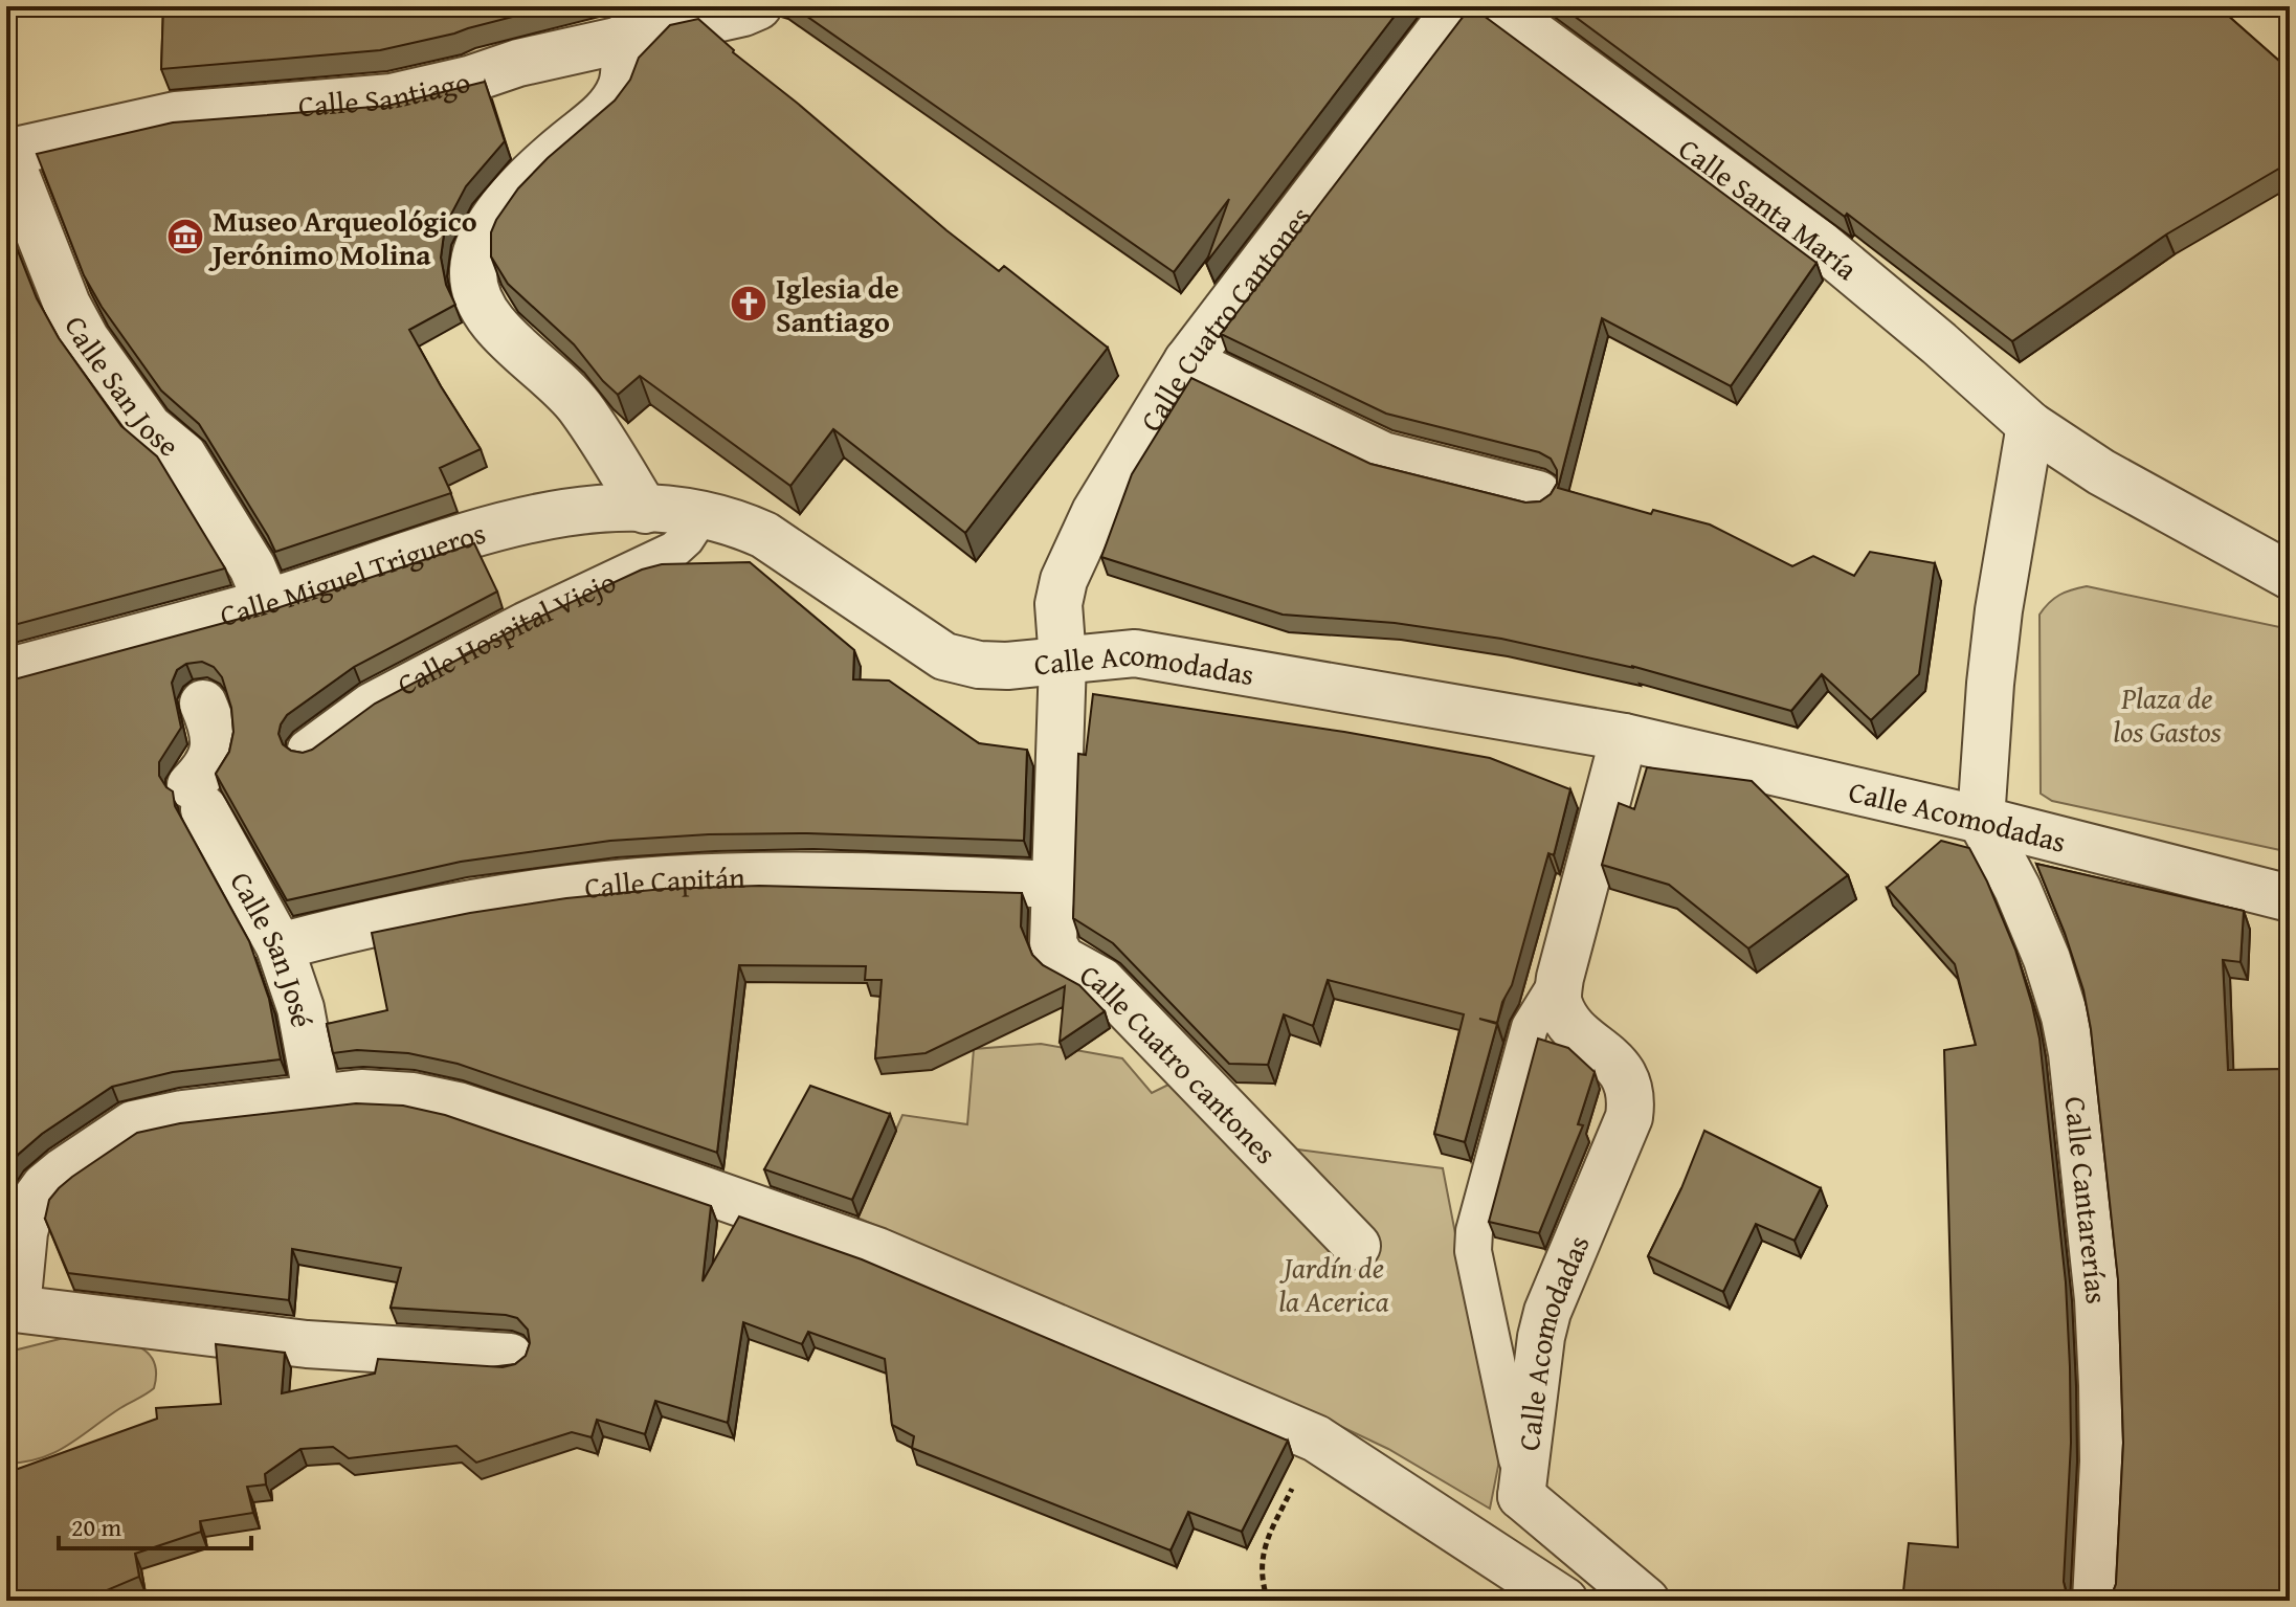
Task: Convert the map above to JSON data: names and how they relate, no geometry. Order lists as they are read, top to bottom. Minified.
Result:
{"streets":{"street":["Calle Santiago","Calle Santa María","Calle Cuatro Cantones","Calle San Jose","Calle Miguel Trigueros","Calle Acomodadas","Calle Capitán","Calle San José","Calle Cuatro cantones","Calle Cantarerías"],"lane":["Calle Hospital Viejo"]},"crossings":[["Calle Santiago","Calle San Jose"],["Calle Cuatro Cantones","Calle Acomodadas"],["Calle Cuatro Cantones","Calle Cuatro cantones"],["Calle San Jose","Calle Miguel Trigueros"],["Calle Miguel Trigueros","Calle Hospital Viejo"],["Calle Miguel Trigueros","Calle Acomodadas"],["Calle Hospital Viejo","Calle Acomodadas"],["Calle Acomodadas","Calle Cuatro cantones"],["Calle Acomodadas","Calle Cantarerías"],["Calle Capitán","Calle San José"],["Calle Capitán","Calle Cuatro cantones"]],"parks":["Plaza de los Gastos","Jardín de la Acerica"],"places":{"museum":["Museo Arqueológico Jerónimo Molina"],"church":["Iglesia de Santiago"]},"scale_bar":"20 m"}
